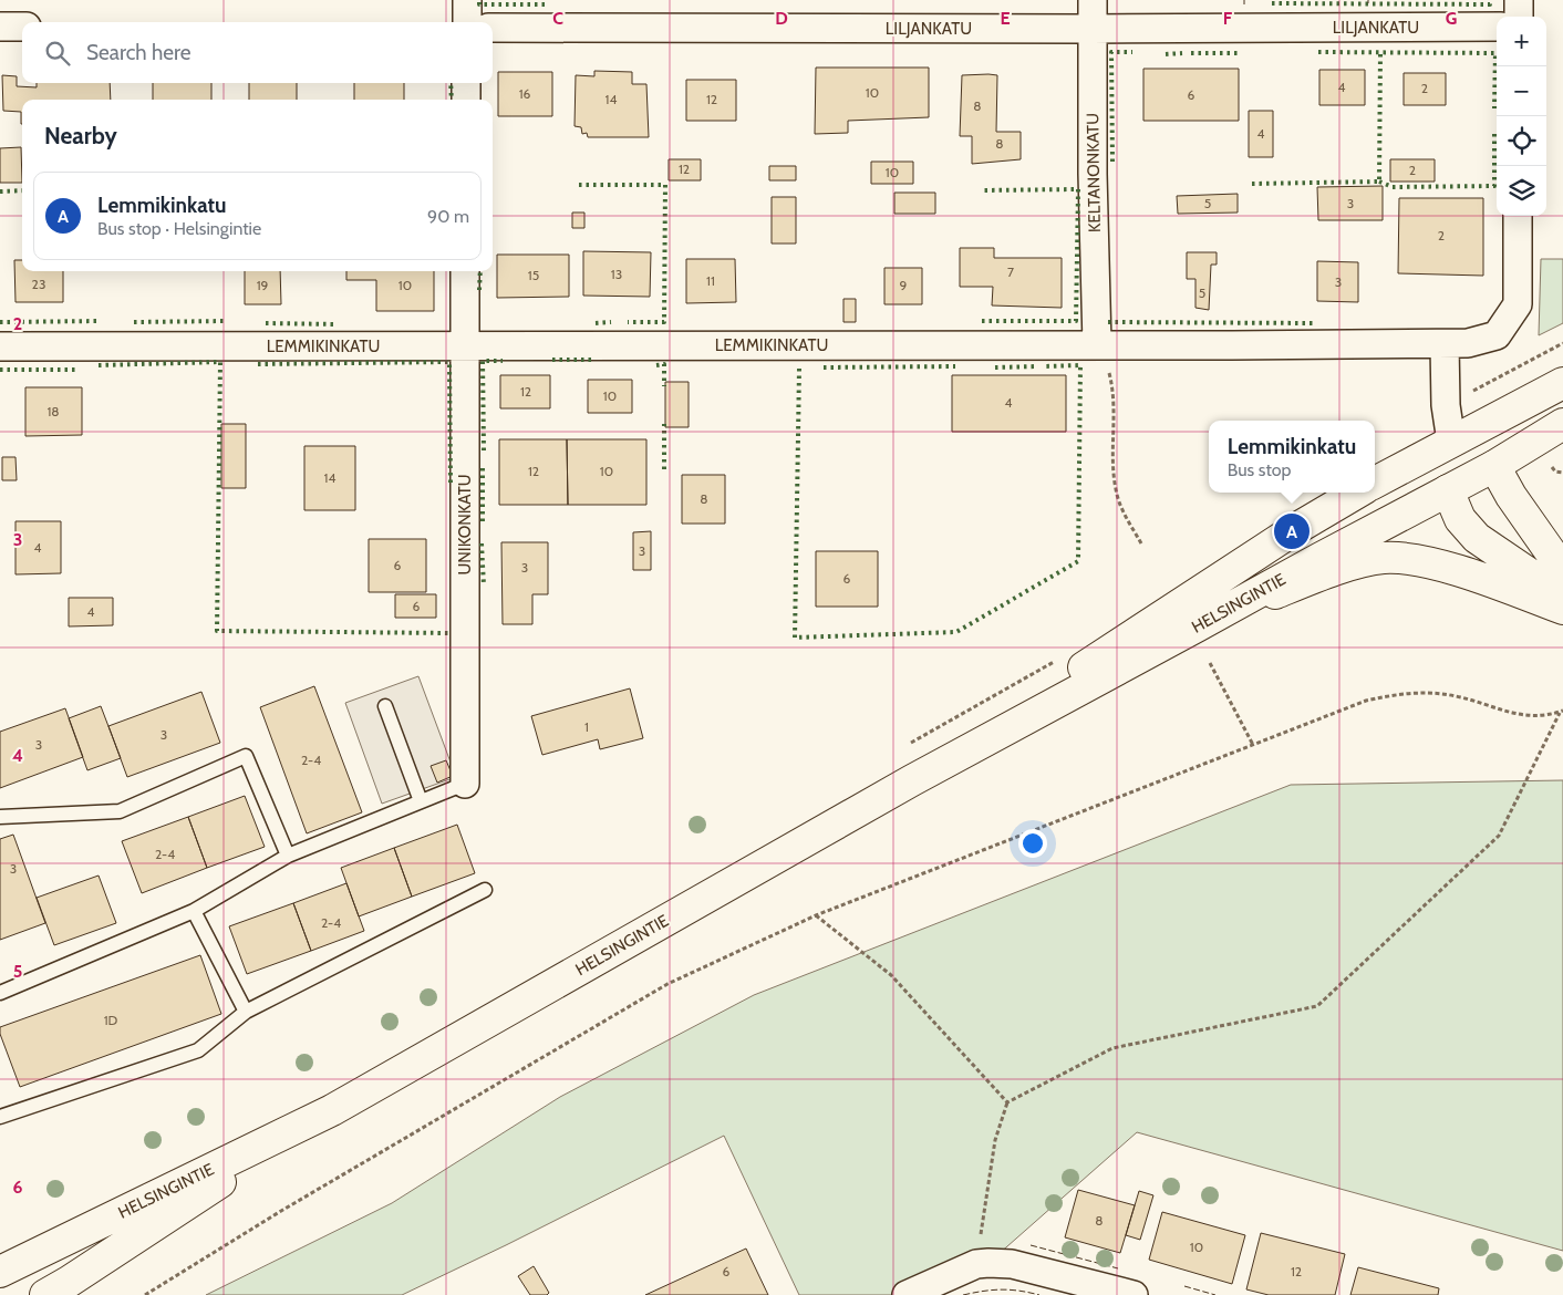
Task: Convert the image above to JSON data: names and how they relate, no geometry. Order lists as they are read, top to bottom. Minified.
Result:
{"streets":{"main road":["HELSINGINTIE"],"street":["LILJANKATU","KELTANONKATU","LEMMIKINKATU","UNIKONKATU"]},"crossings":[["LILJANKATU","KELTANONKATU"],["KELTANONKATU","LEMMIKINKATU"],["LEMMIKINKATU","UNIKONKATU"]],"house_numbers":["4","2","10","16","6","14","12","8","4","8","12","2","10","5","3","2","7","13","15","11","3","23","19","10","9","5","12","10","4","18","12","10","14","8","4","3","6","3","6","6","4","1","3","3","2-4","2-4","3","2-4","1D","8","10","6","12"],"page":{"map_buttons":["+","−"],"search":"Search here","heading":"Nearby","list":[{"mark":"A","name":"Lemmikinkatu","note":"Bus stop · Helsingintie","value":"90 m"}],"popup":["Lemmikinkatu","Bus stop"],"pins":"A"},"grid":{"columns":["C","D","E","F","G"],"rows":["2","3","4","5","6"]}}
